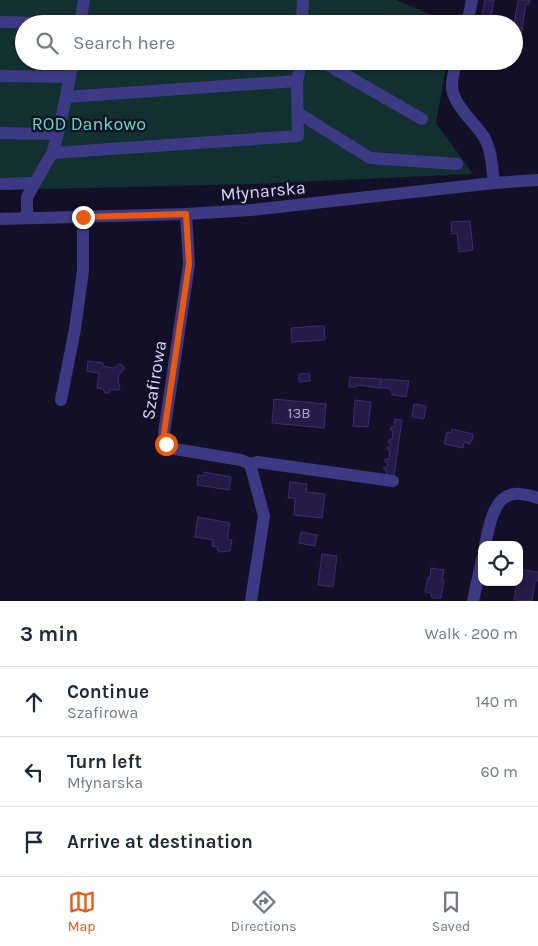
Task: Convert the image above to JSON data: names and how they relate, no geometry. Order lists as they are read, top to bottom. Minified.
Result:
{"streets":{"street":["Młynarska","Szafirowa"]},"crossings":[["Młynarska","Szafirowa"]],"parks":["ROD Dankowo"],"house_numbers":["13B"],"page":{"search":"Search here","heading":["3 min","Walk · 200 m"],"list":[["Continue","Szafirowa","140 m"],["Turn left","Młynarska","60 m"],"Arrive at destination"],"nav":["Map","Directions","Saved"]}}
